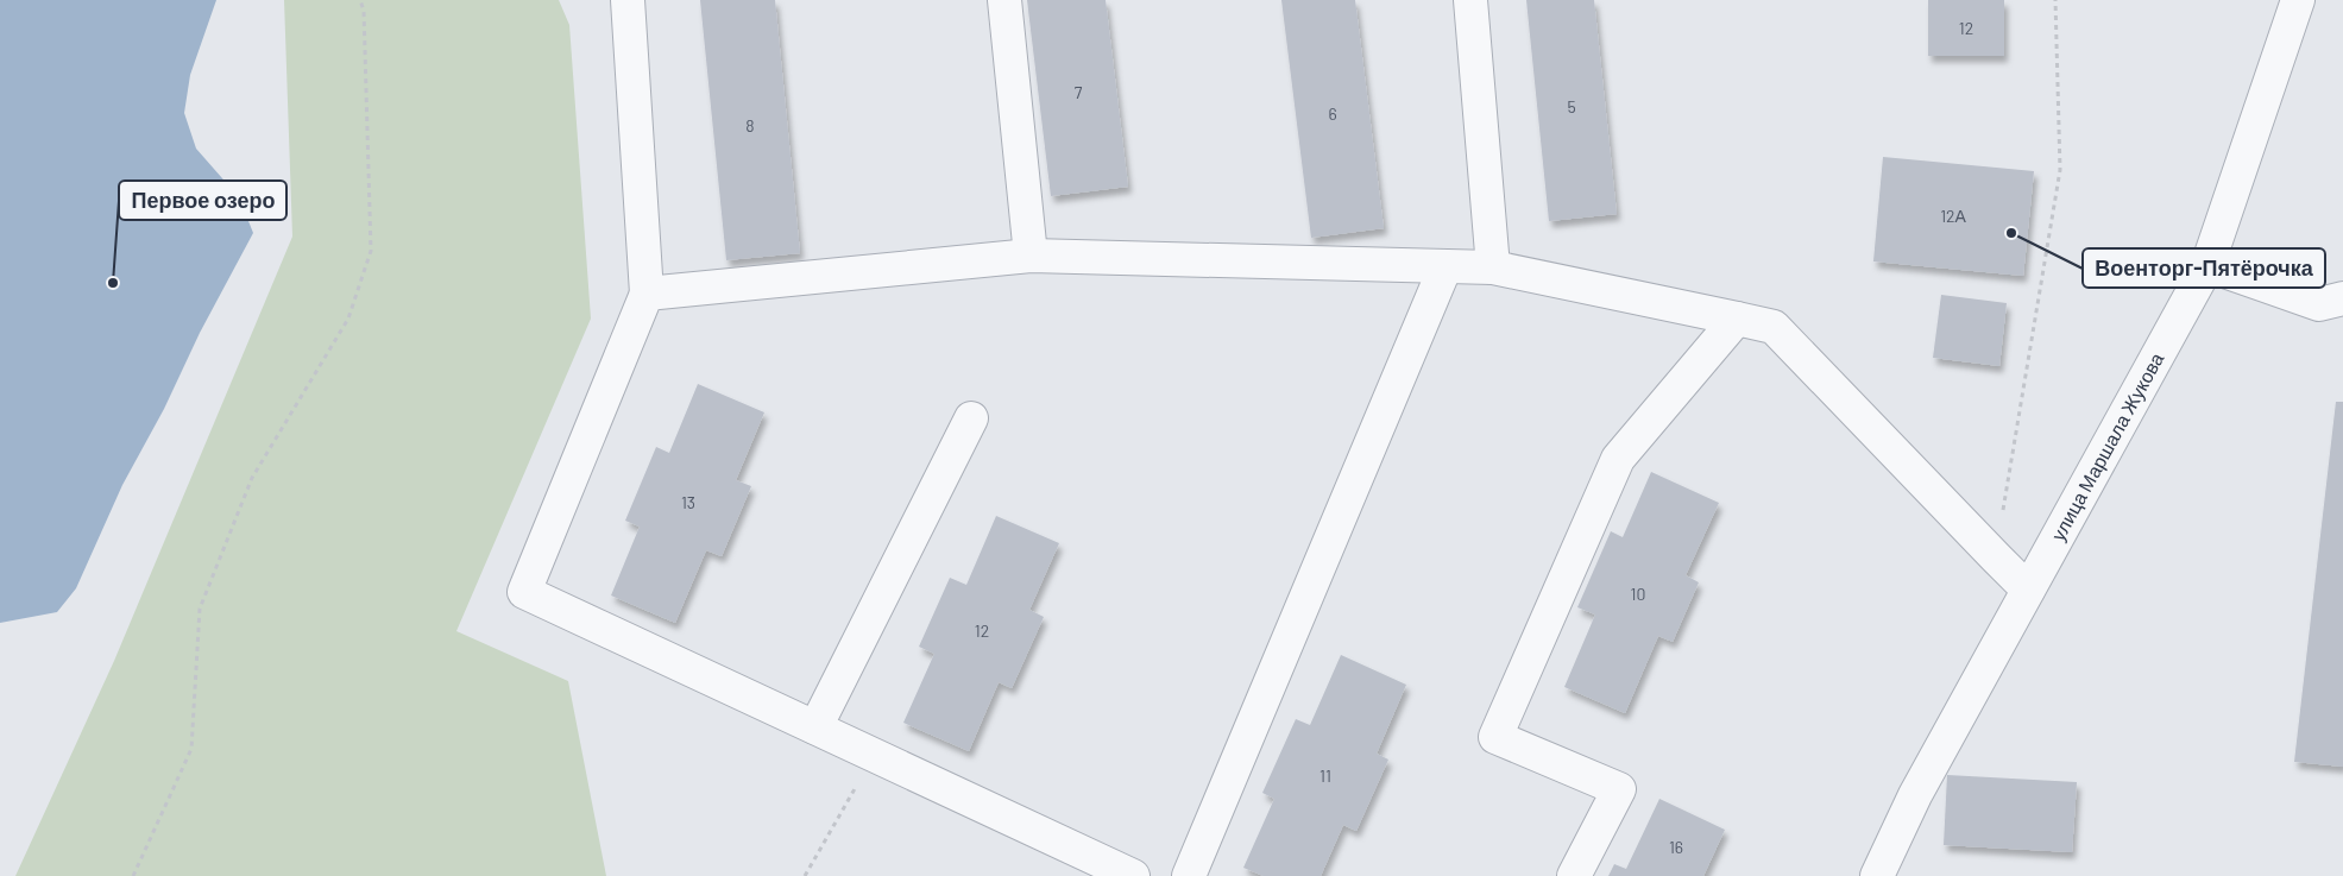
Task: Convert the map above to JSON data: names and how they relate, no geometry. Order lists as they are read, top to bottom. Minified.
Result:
{"streets":{"street":["улица Маршала Жукова"]},"places":["Военторг-Пятёрочка","Первое озеро"],"house_numbers":["12","7","5","6","8","12А","13","10","12","11","16"]}
